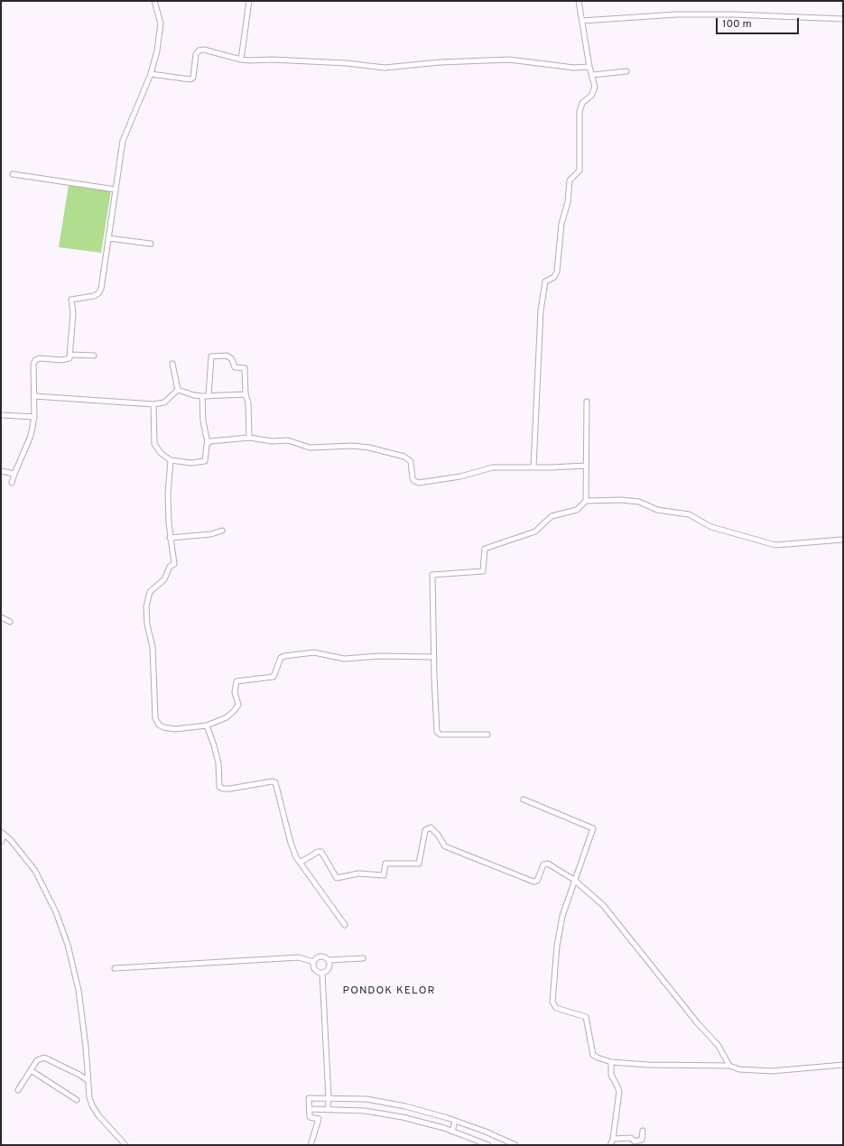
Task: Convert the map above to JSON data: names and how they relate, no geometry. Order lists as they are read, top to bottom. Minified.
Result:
{"districts":["PONDOK KELOR"],"scale_bar":"100 m"}
